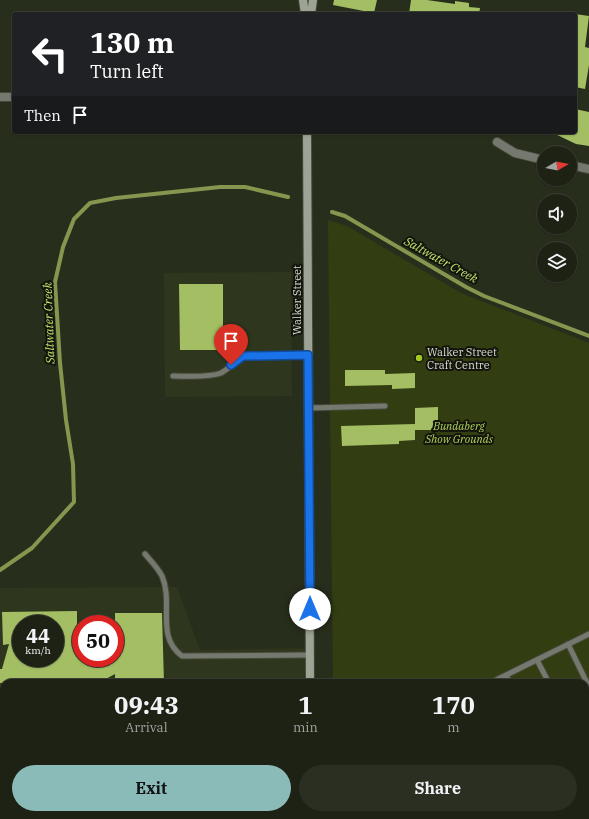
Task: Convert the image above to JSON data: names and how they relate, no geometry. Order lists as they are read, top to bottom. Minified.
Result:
{"streets":{"main road":["Walker Street"]},"water":["Saltwater Creek"],"parks":["Bundaberg Show Grounds"],"places":["Walker Street Craft Centre"],"north":"right","page":{"turn":["130 m","Turn left"],"then":"Then","speed":"44 km/h","limit":"50","eta":["09:43","Arrival","1","min","170","m"],"buttons":["Exit","Share"]}}
